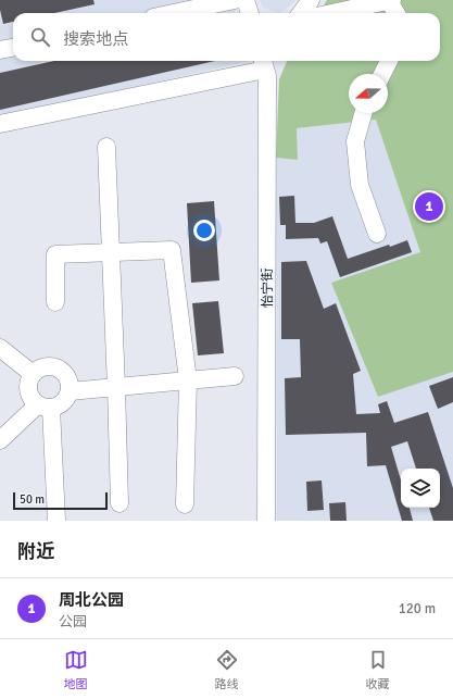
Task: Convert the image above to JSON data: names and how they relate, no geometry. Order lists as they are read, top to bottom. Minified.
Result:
{"streets":{"street":["怡宁街"]},"scale_bar":"50 m","north":"left","page":{"search":"搜索地点","pins":"1","scale":"50 m","heading":"附近","list":[{"mark":"1","name":"周北公园","note":"公园","value":"120 m"}],"nav":["地图","路线","收藏"]}}
